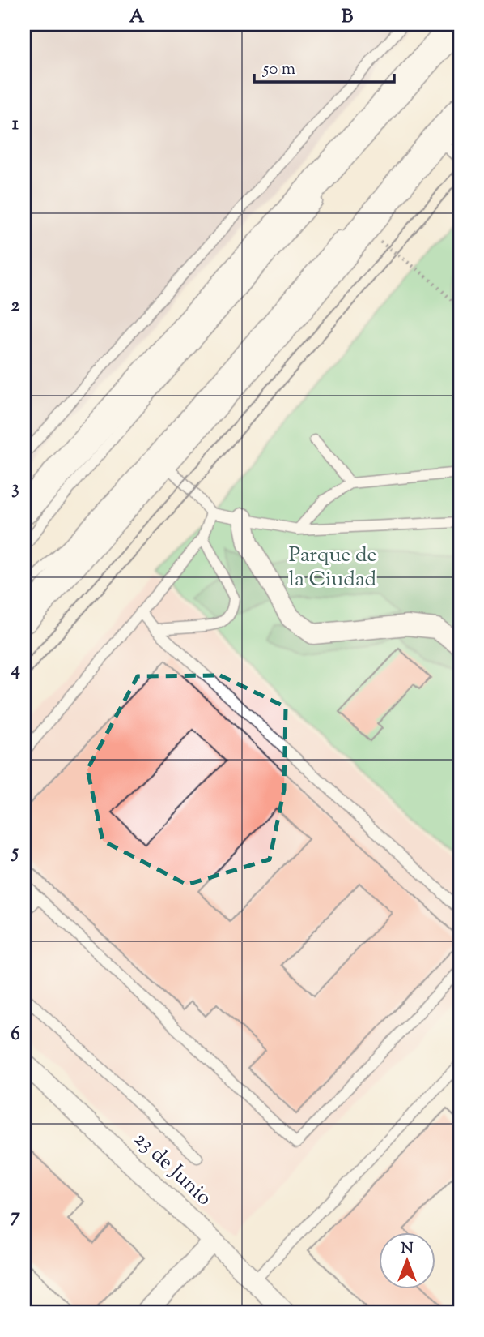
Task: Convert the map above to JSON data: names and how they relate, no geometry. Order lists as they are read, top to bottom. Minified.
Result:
{"streets":{"street":["23 de Junio"]},"parks":["Parque de la Ciudad"],"scale_bar":"50 m","north":"top","grid":{"columns":["A","B"],"rows":["1","2","3","4","5","6","7"]}}
